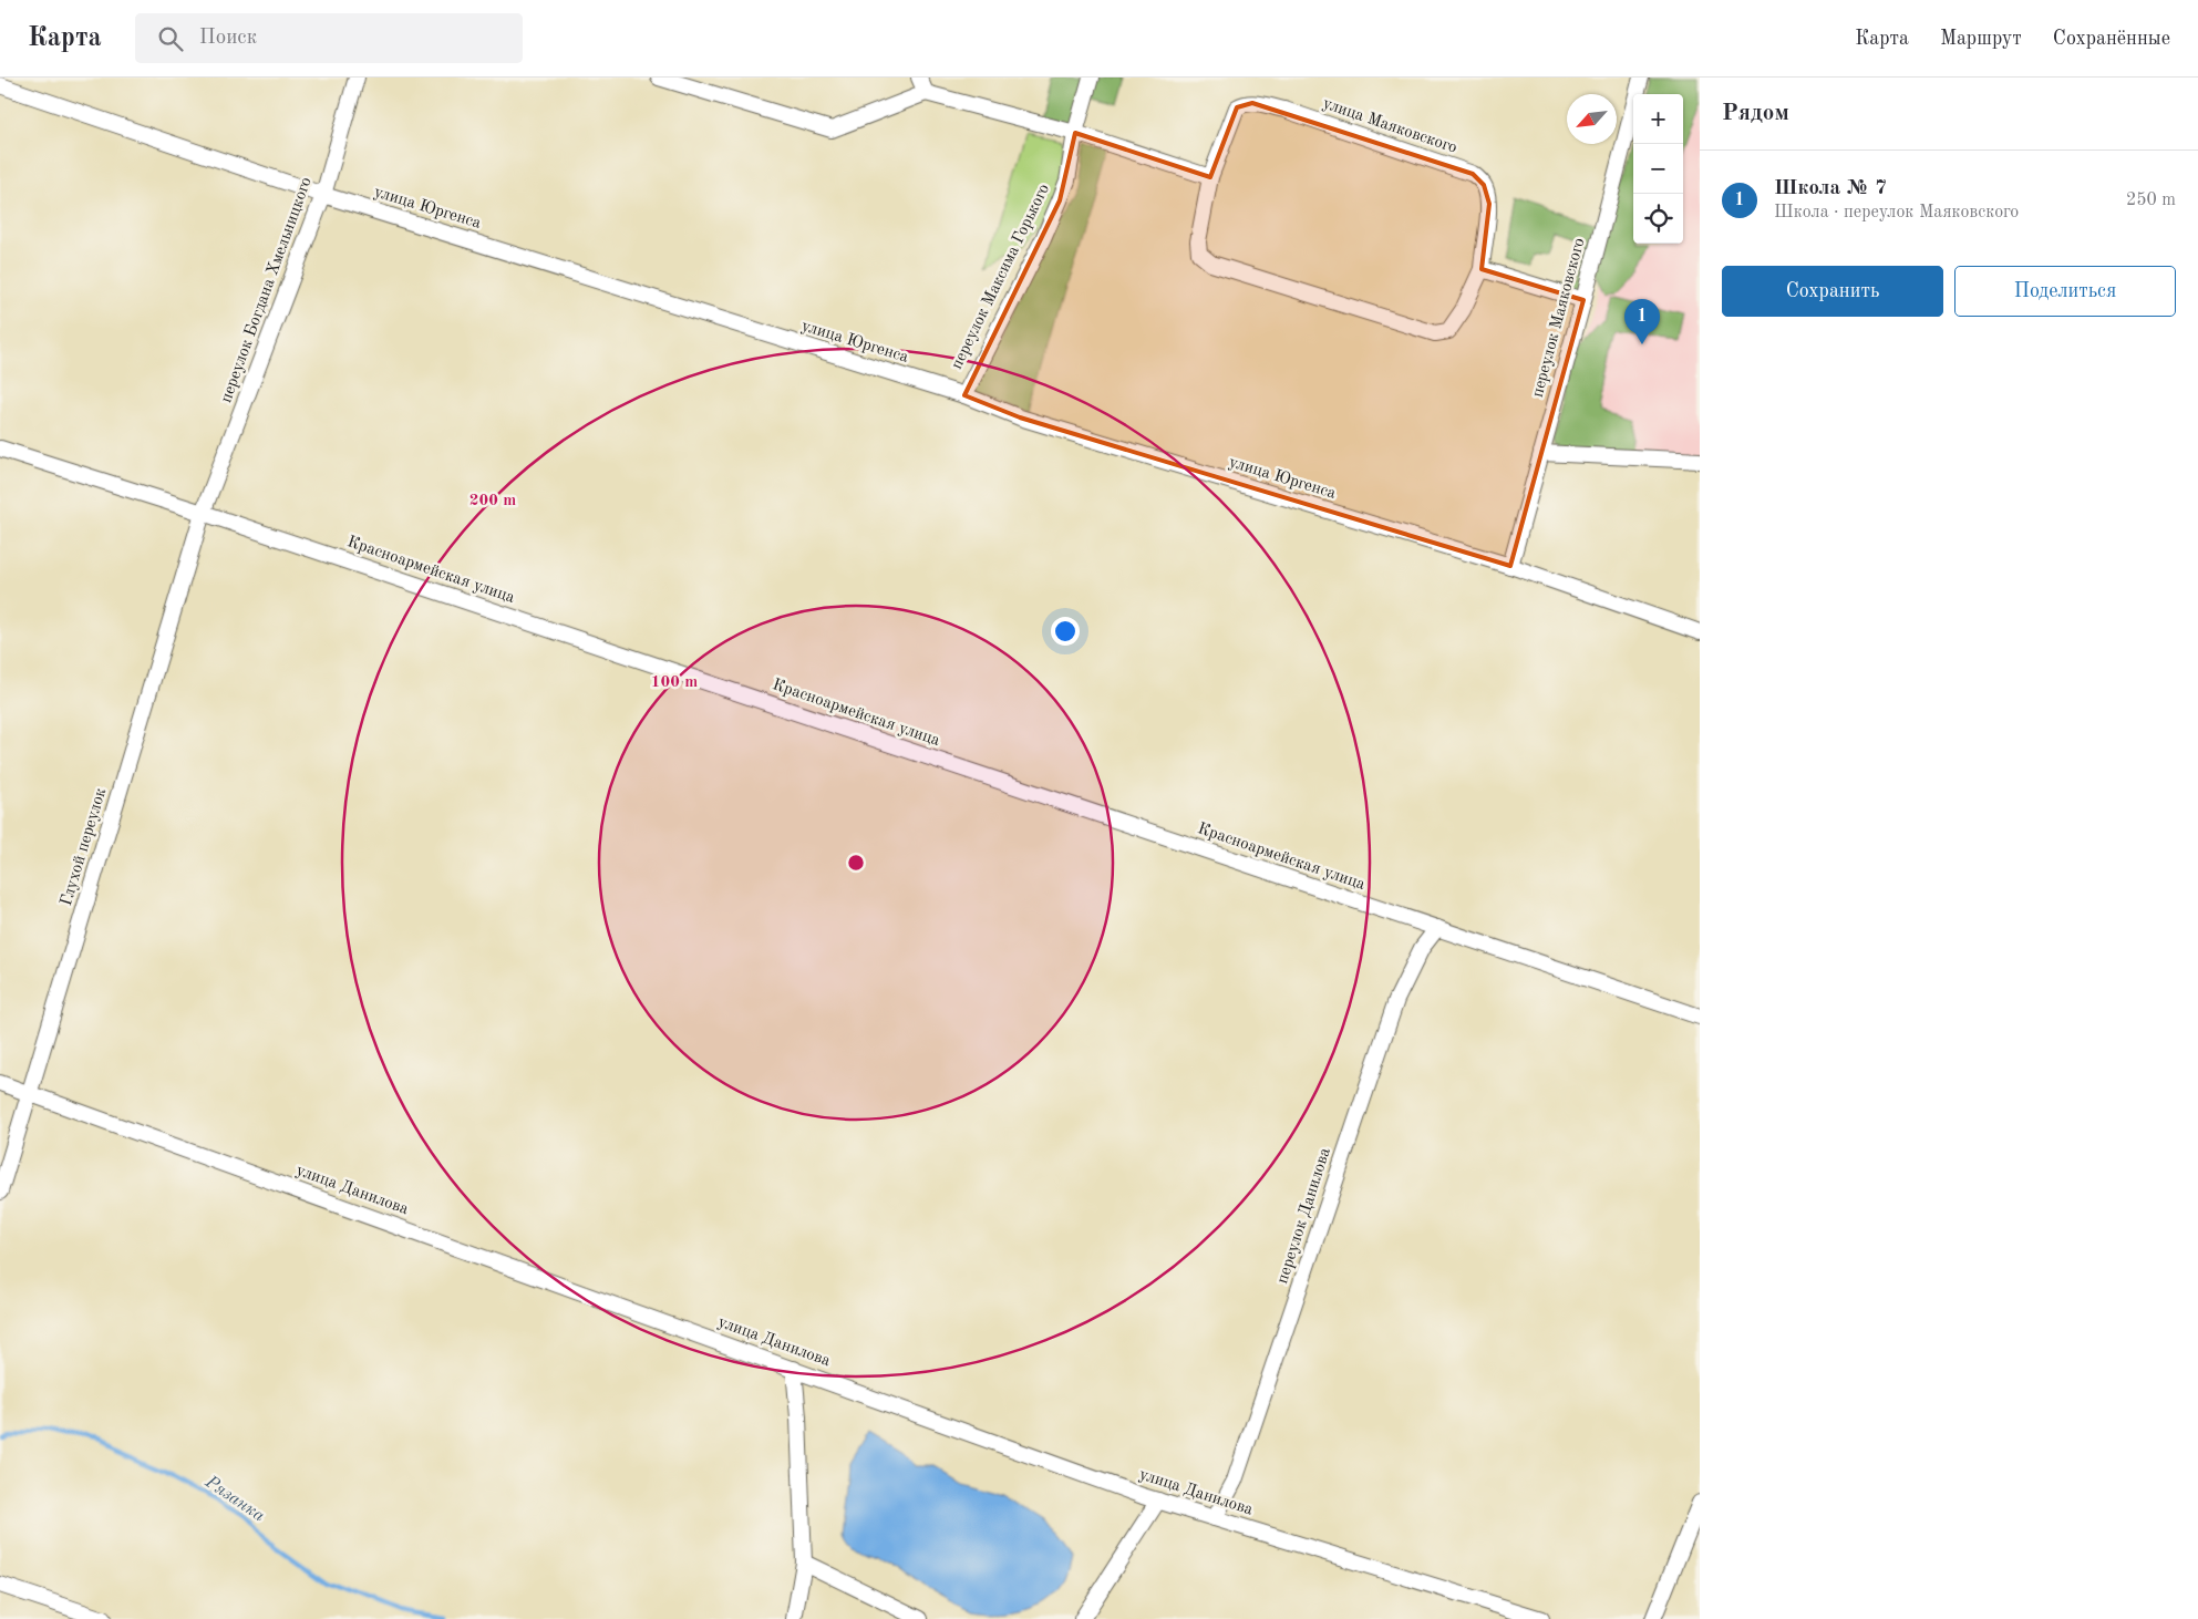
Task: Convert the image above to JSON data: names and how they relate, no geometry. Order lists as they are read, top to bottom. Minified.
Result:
{"streets":{"street":["улица Маяковского","улица Юргенса","переулок Максима Горького","переулок Богдана Хмельницкого","переулок Маяковского","Красноармейская улица","Глухой переулок","улица Данилова","переулок Данилова"]},"crossings":[["улица Юргенса","переулок Максима Горького"],["улица Юргенса","переулок Богдана Хмельницкого"],["улица Юргенса","переулок Маяковского"],["переулок Богдана Хмельницкого","Красноармейская улица"],["переулок Богдана Хмельницкого","Глухой переулок"],["Красноармейская улица","Глухой переулок"],["Красноармейская улица","переулок Данилова"],["Глухой переулок","улица Данилова"],["улица Данилова","переулок Данилова"]],"water":["Рязанка"],"north":"bottom left","page":{"header":"Карта","search":"Поиск","nav":["Карта","Маршрут","Сохранённые"],"heading":"Рядом","map_buttons":["+","−"],"list":[{"mark":"1","name":"Школа № 7","note":"Школа · переулок Маяковского","value":"250 m"}],"buttons":["Сохранить","Поделиться"],"pins":"1"},"rings":["200 m","100 m"]}
